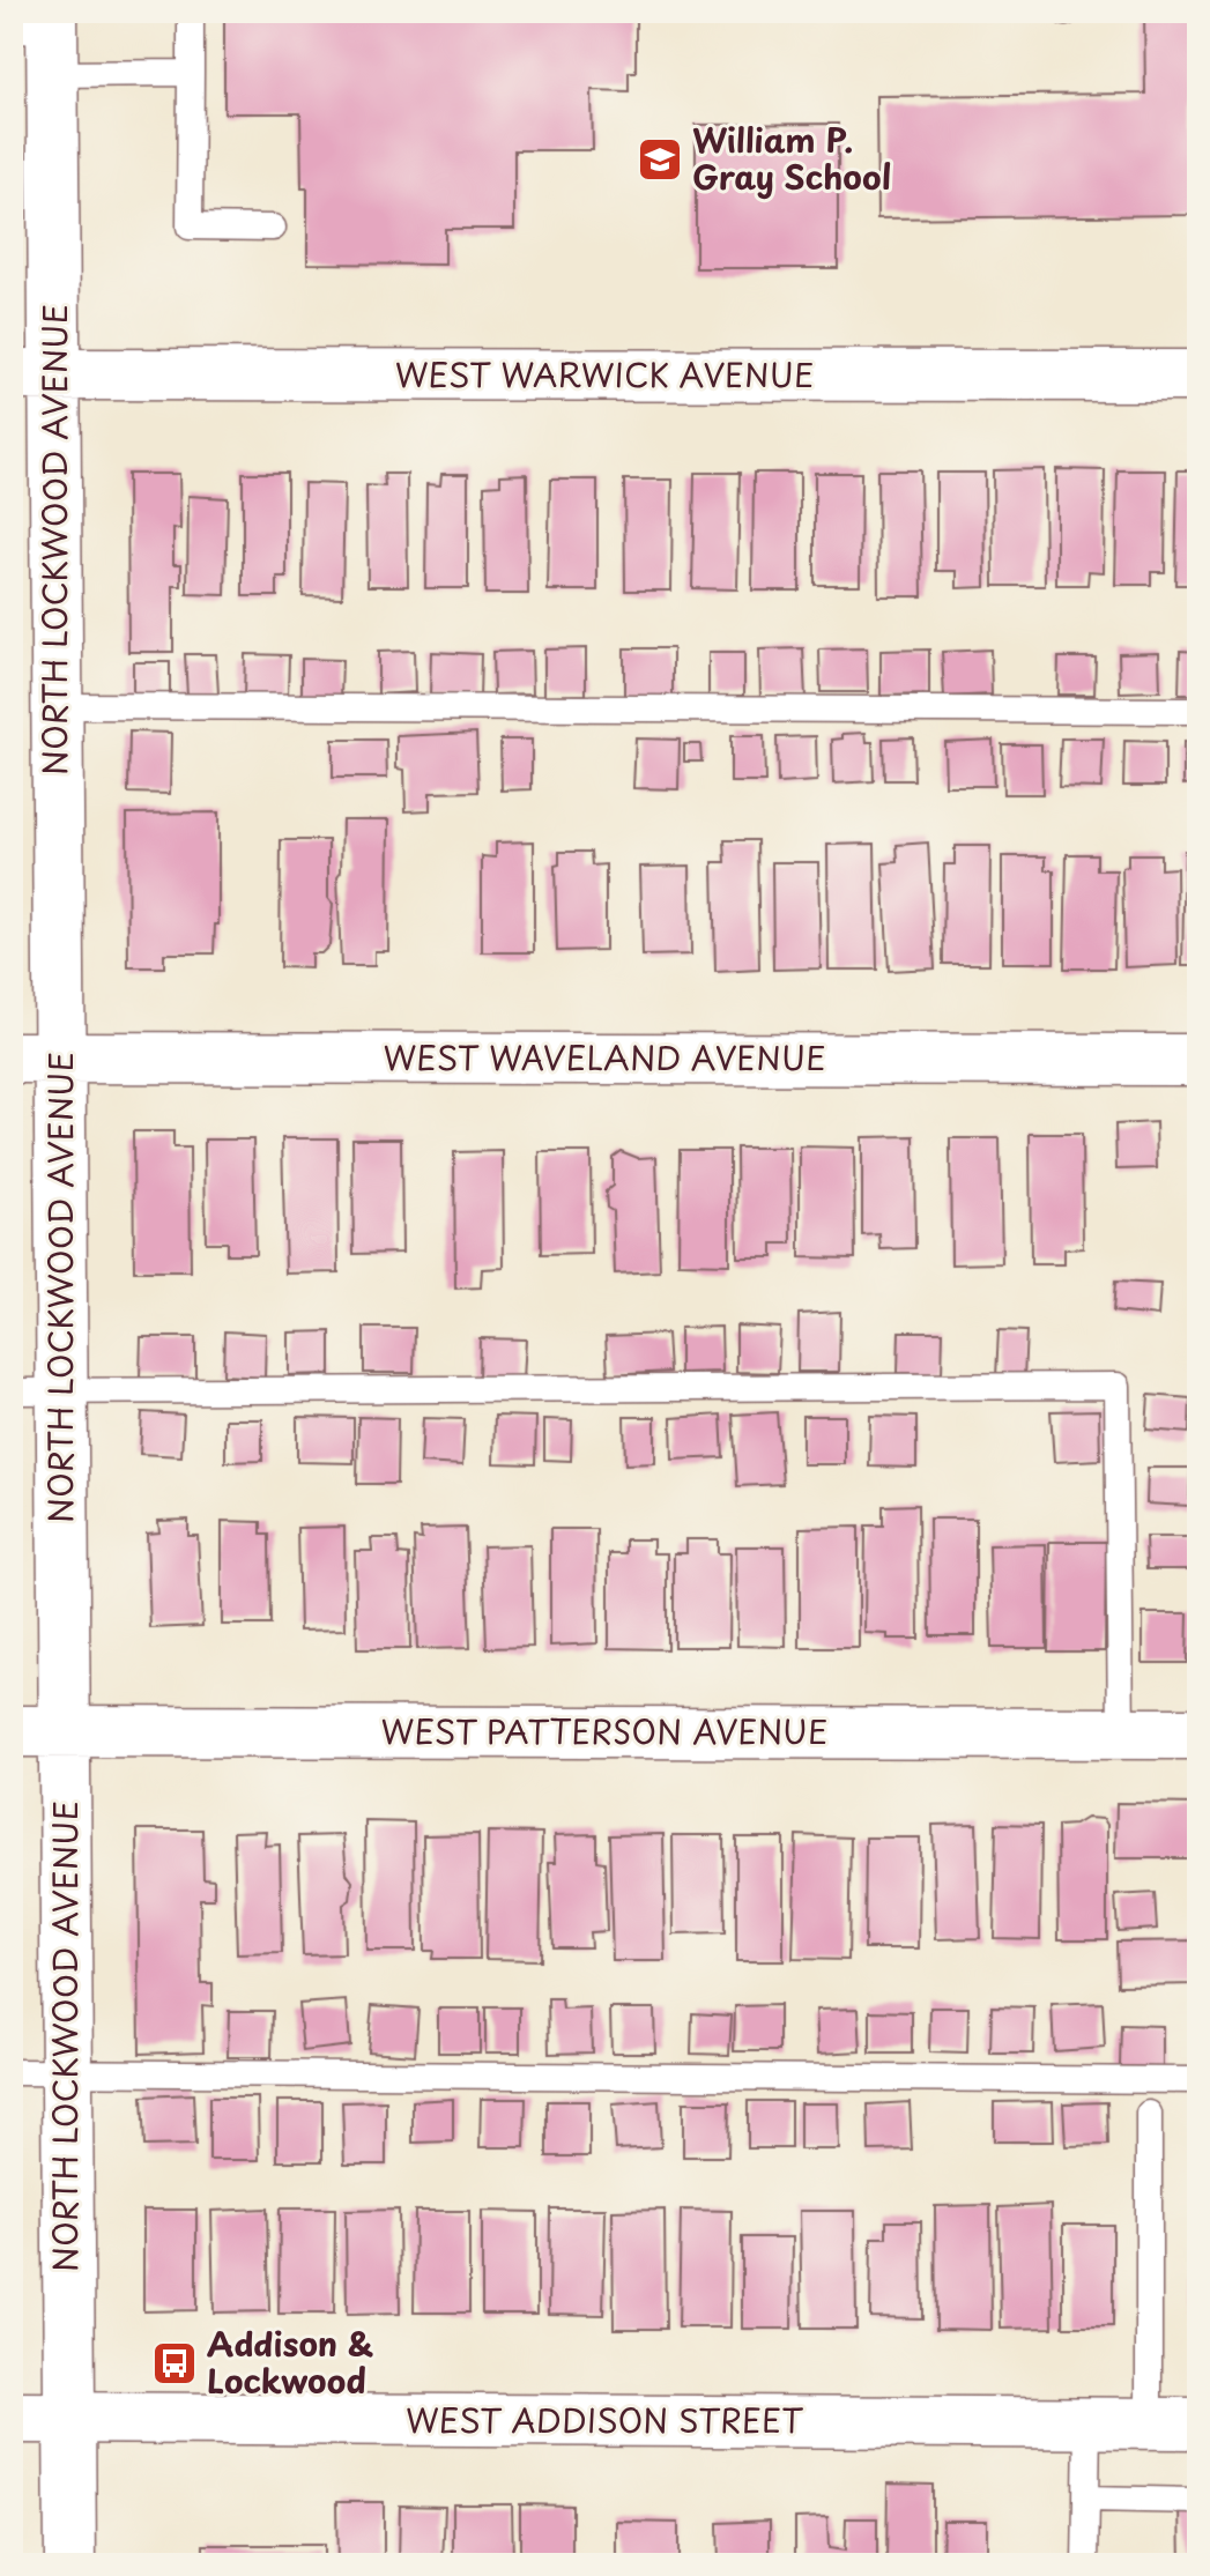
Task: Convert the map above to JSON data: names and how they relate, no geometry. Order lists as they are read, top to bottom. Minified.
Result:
{"streets":{"street":["WEST WARWICK AVENUE","NORTH LOCKWOOD AVENUE","WEST WAVELAND AVENUE","WEST PATTERSON AVENUE","WEST ADDISON STREET"]},"crossings":[["WEST WARWICK AVENUE","NORTH LOCKWOOD AVENUE"],["NORTH LOCKWOOD AVENUE","WEST WAVELAND AVENUE"],["NORTH LOCKWOOD AVENUE","WEST PATTERSON AVENUE"],["NORTH LOCKWOOD AVENUE","WEST ADDISON STREET"]],"places":{"school or university":["William P. Gray School"],"bus stop":["Addison & Lockwood"]}}
